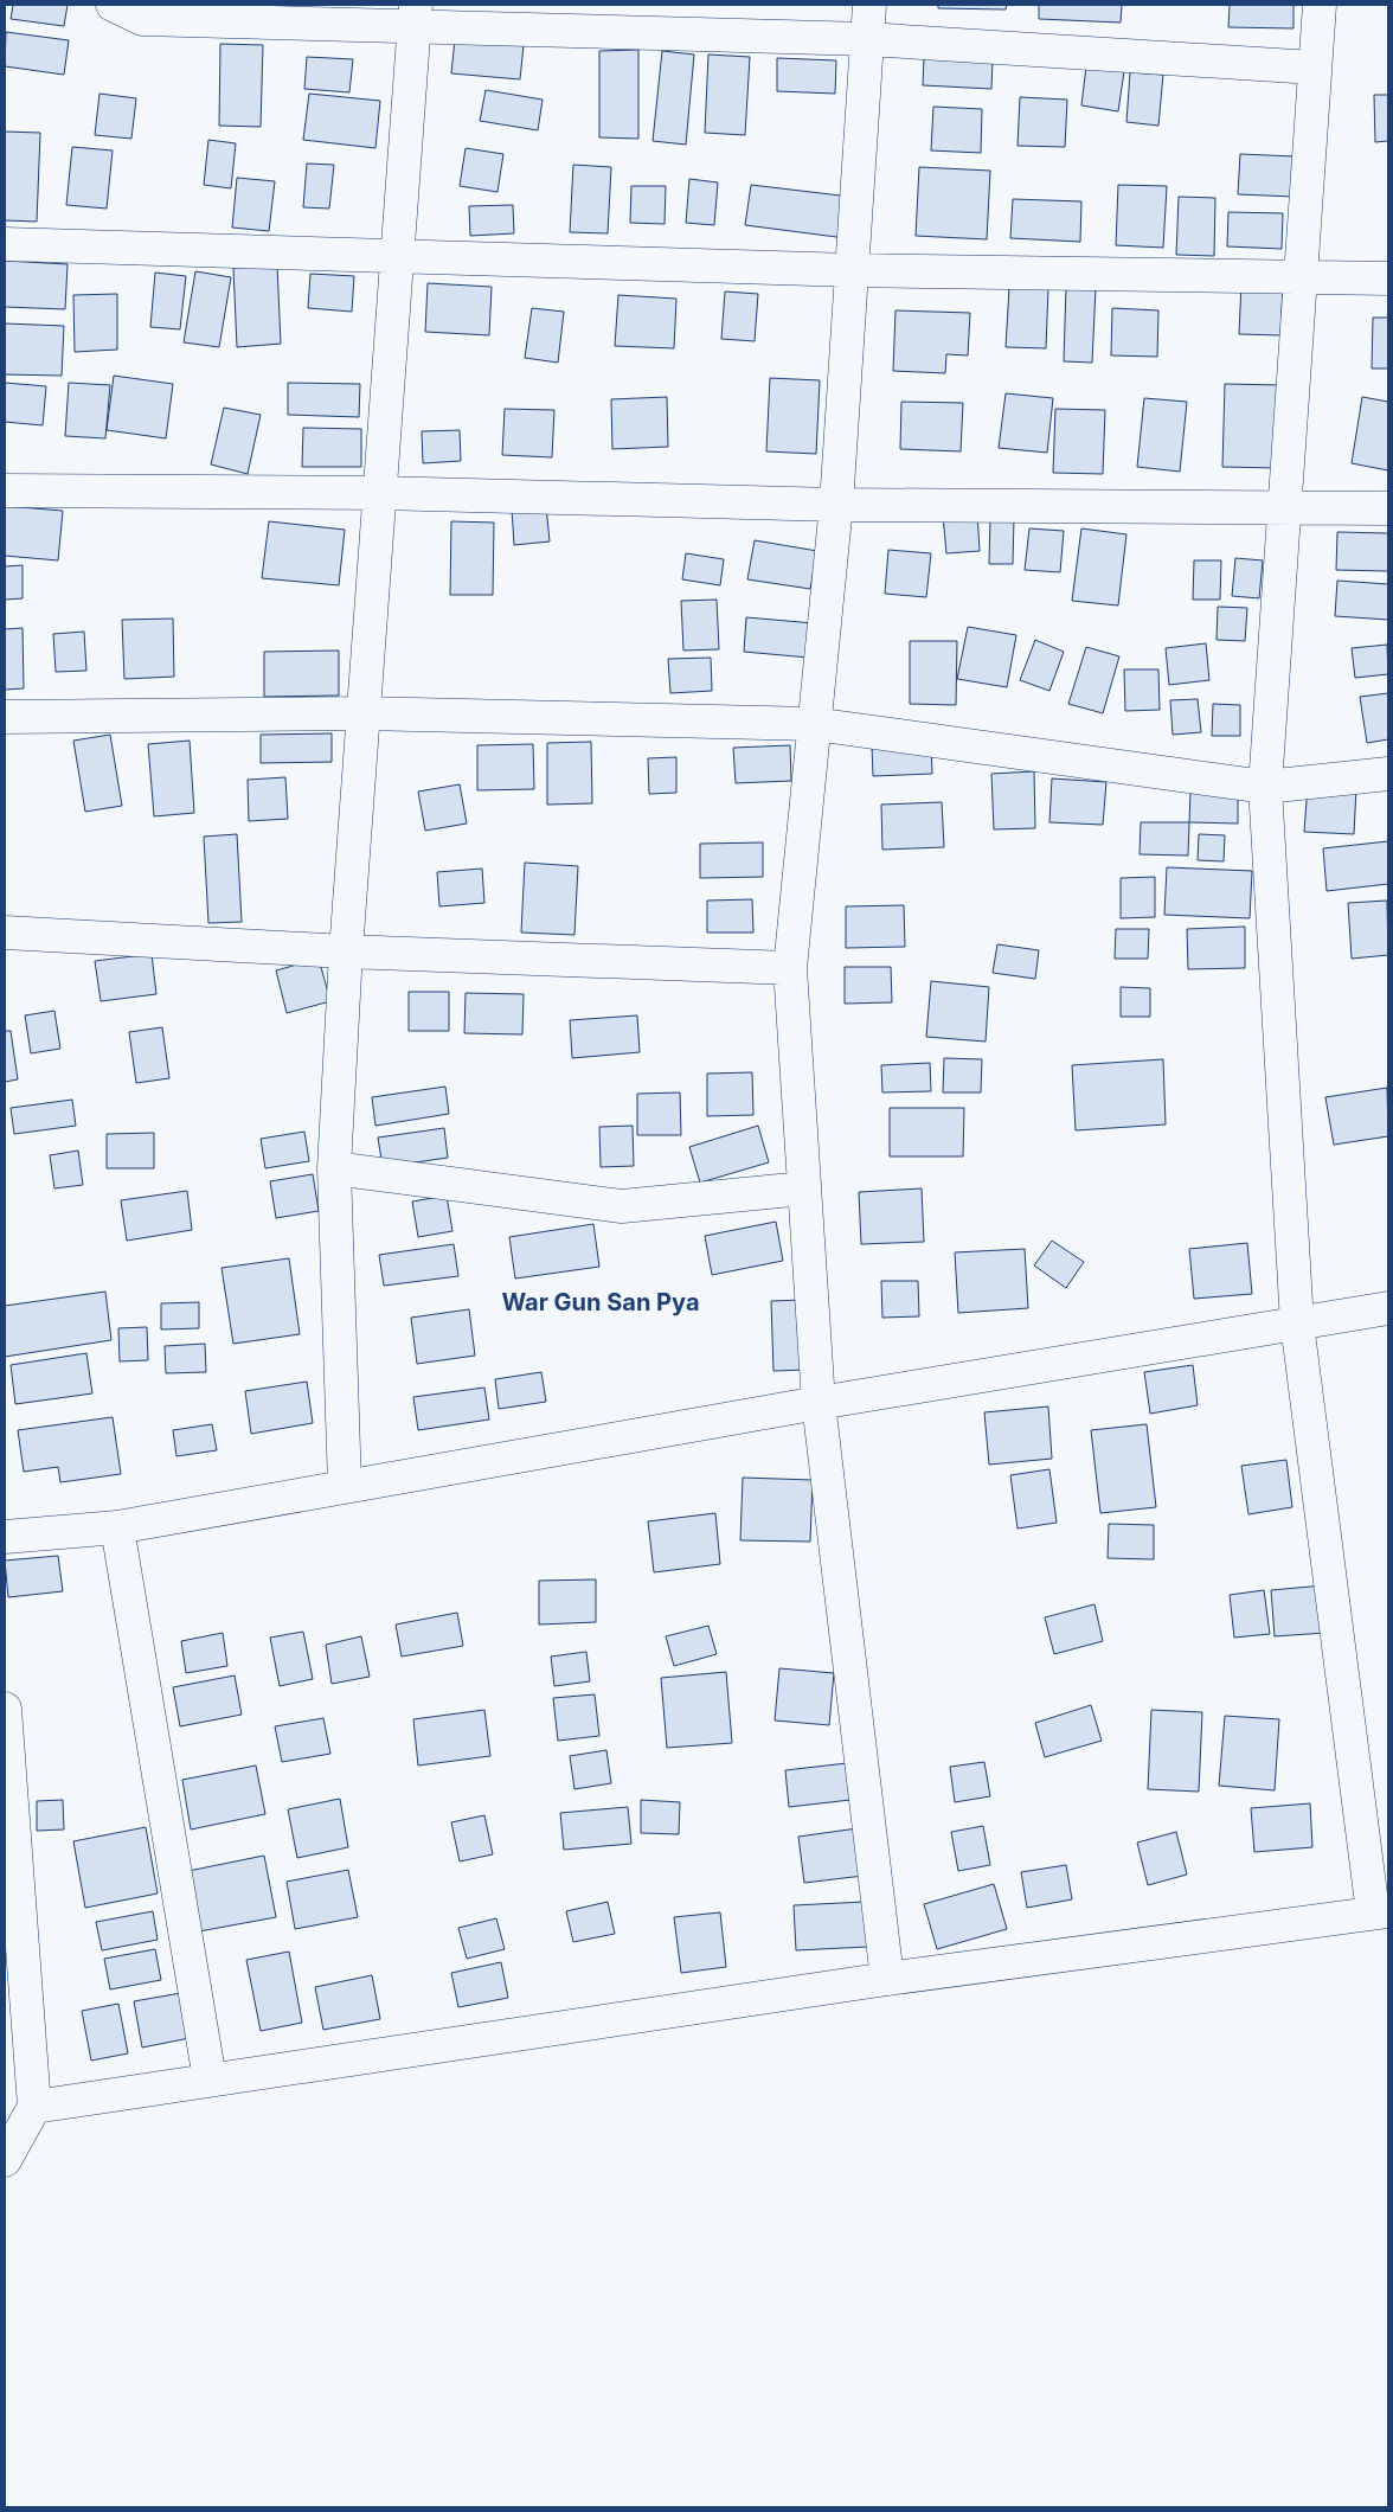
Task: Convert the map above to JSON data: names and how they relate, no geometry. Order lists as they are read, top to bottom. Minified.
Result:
{"districts":["War Gun San Pya"]}
